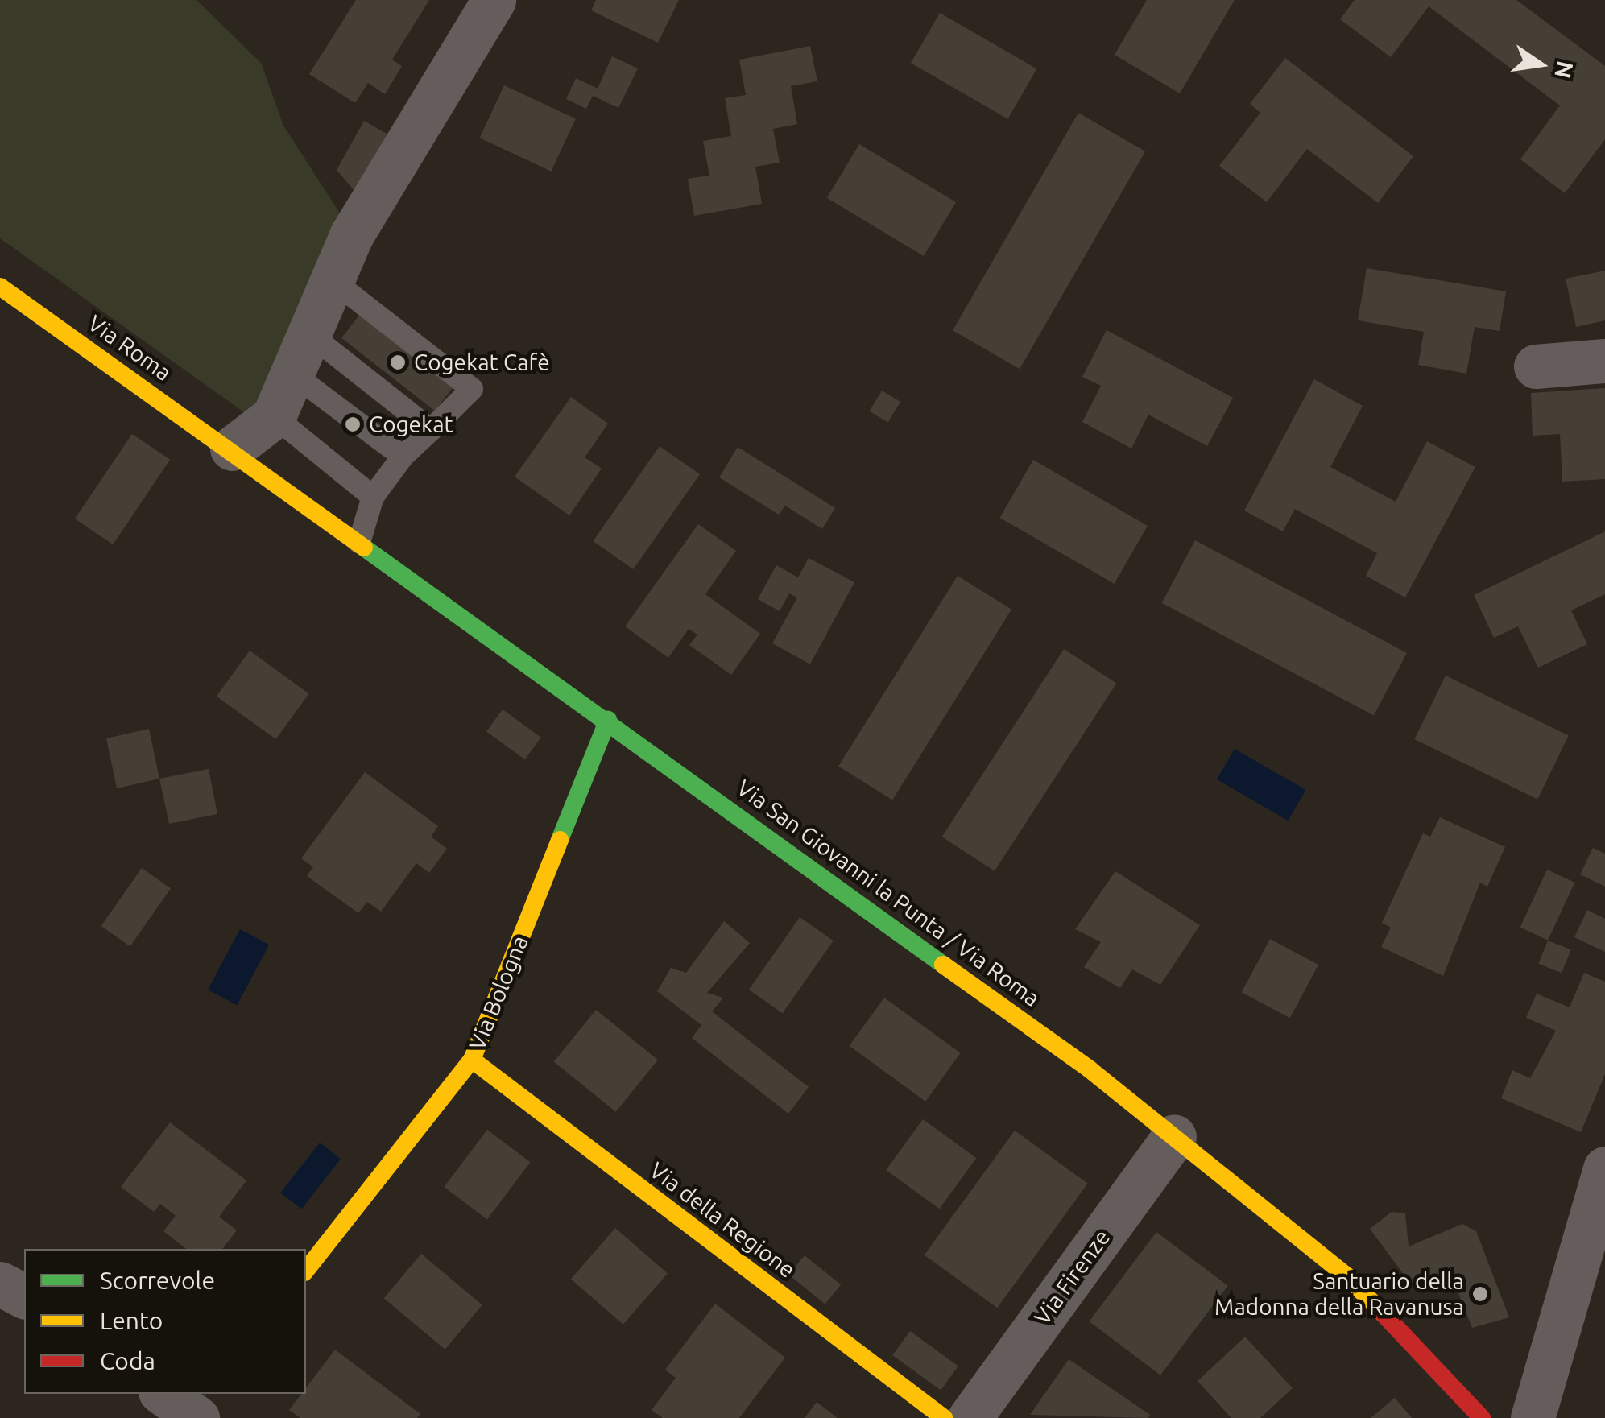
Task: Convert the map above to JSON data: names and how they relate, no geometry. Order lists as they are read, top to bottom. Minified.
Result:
{"streets":{"main road":["Via Roma","Via San Giovanni la Punta / Via Roma","Via Bologna","Via della Regione"],"street":["Via Firenze"]},"crossings":[["Via Roma","Via San Giovanni la Punta / Via Roma"],["Via San Giovanni la Punta / Via Roma","Via Bologna"],["Via San Giovanni la Punta / Via Roma","Via Firenze"],["Via Bologna","Via della Regione"]],"places":["Cogekat Cafè","Cogekat","Santuario della Madonna della Ravanusa"],"legend":["Scorrevole","Lento","Coda"],"north":"right"}
